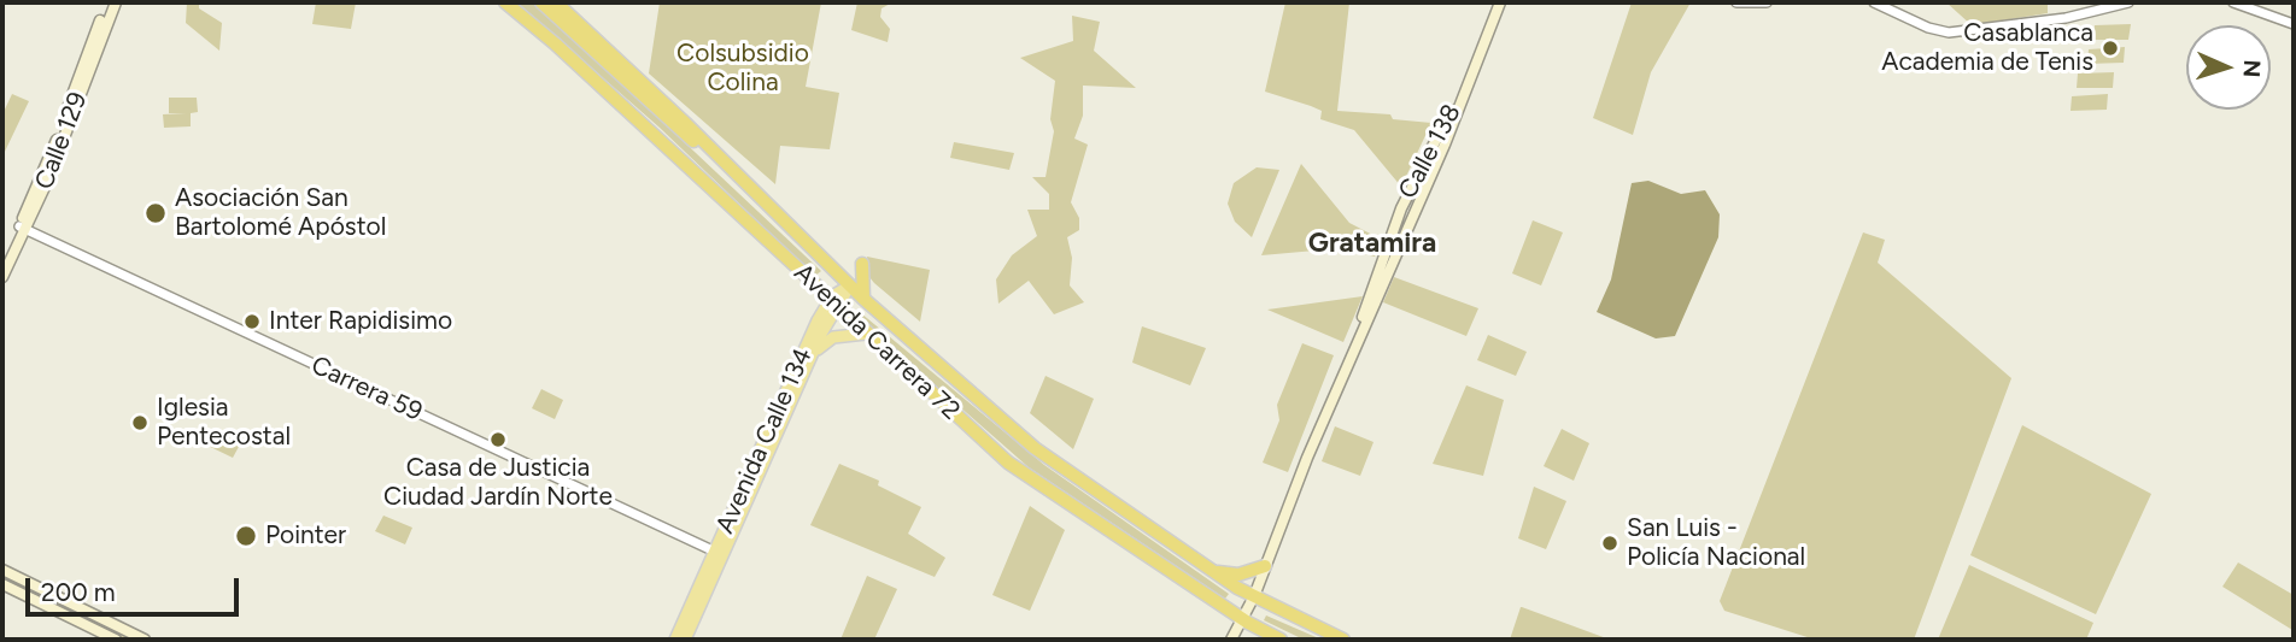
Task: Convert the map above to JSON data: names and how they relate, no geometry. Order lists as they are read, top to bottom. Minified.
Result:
{"streets":{"highway":["Avenida Carrera 72"],"main road":["Calle 129","Calle 138","Avenida Calle 134"],"street":["Carrera 59"]},"crossings":[["Calle 129","Carrera 59"],["Calle 138","Avenida Carrera 72"],["Avenida Carrera 72","Avenida Calle 134"],["Carrera 59","Avenida Calle 134"]],"districts":["Gratamira"],"parks":["Colsubsidio Colina"],"places":["Casablanca Academia de Tenis","Asociación San Bartolomé Apóstol","Inter Rapidisimo","Iglesia Pentecostal","Casa de Justicia Ciudad Jardín Norte","Pointer","San Luis - Policía Nacional"],"scale_bar":"200 m","north":"right"}
